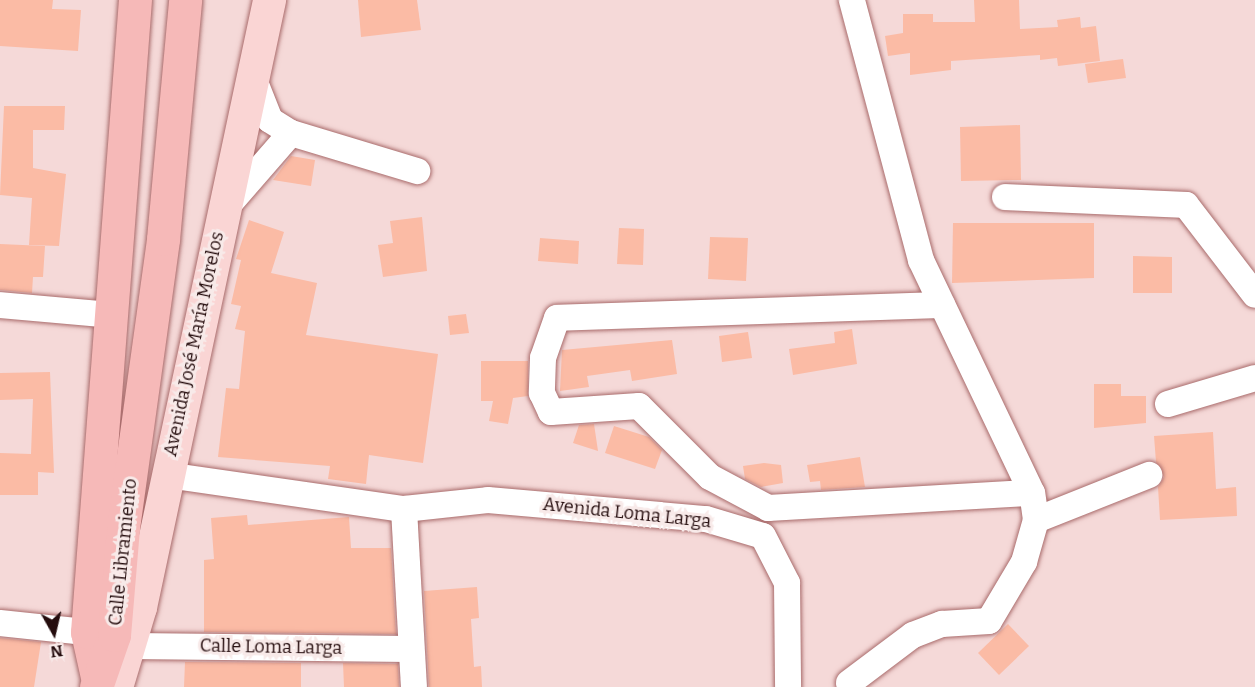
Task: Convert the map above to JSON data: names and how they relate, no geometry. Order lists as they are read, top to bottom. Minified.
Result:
{"streets":{"highway":["Calle Libramiento"],"main road":["Avenida José María Morelos"],"street":["Avenida Loma Larga","Calle Loma Larga"]},"crossings":[["Avenida José María Morelos","Avenida Loma Larga"],["Avenida José María Morelos","Calle Libramiento"],["Avenida José María Morelos","Calle Loma Larga"],["Calle Libramiento","Calle Loma Larga"]],"north":"bottom"}
